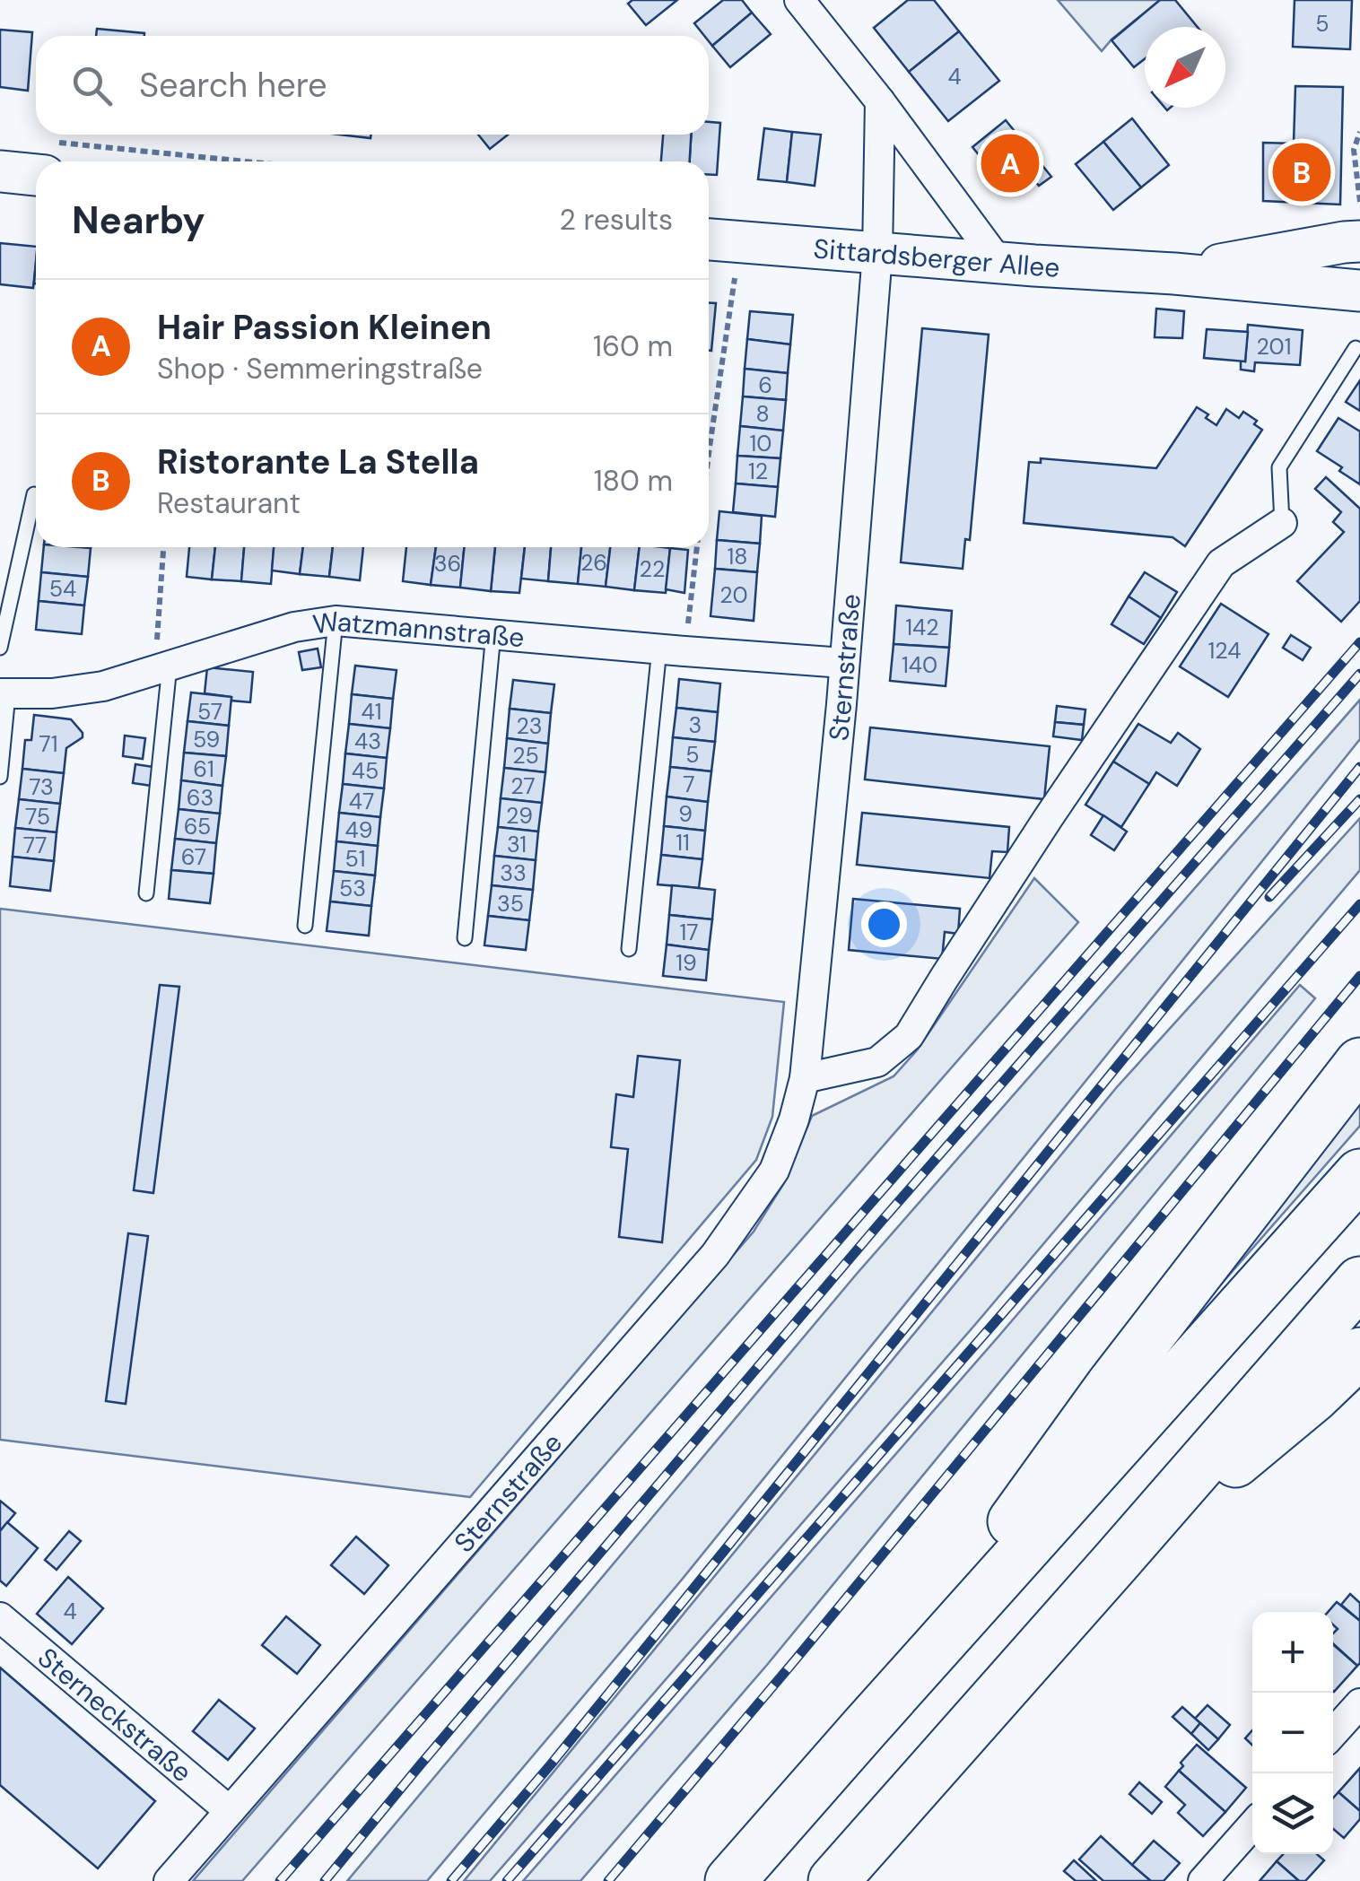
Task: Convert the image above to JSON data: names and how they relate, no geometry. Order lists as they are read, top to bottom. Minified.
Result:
{"streets":{"main road":["Sittardsberger Allee"],"street":["Watzmannstraße","Sternstraße","Sterneckstraße"]},"crossings":[["Sittardsberger Allee","Sternstraße"],["Watzmannstraße","Sternstraße"],["Sternstraße","Sterneckstraße"]],"house_numbers":["5","4","201","6","8","10","12","18","26","36","22","54","20","142","124","140","57","41","3","23","59","43","71","5","25","61","45","7","27","73","63","47","9","29","75","65","49","11","31","77","67","51","33","53","35","17","19","4"],"north":"bottom left","page":{"search":"Search here","pins":["A","B"],"heading":["Nearby","2 results"],"list":[{"mark":"A","name":"Hair Passion Kleinen","note":"Shop · Semmeringstraße","value":"160 m"},{"mark":"B","name":"Ristorante La Stella","note":"Restaurant","value":"180 m"}],"map_buttons":["+","−"]}}
